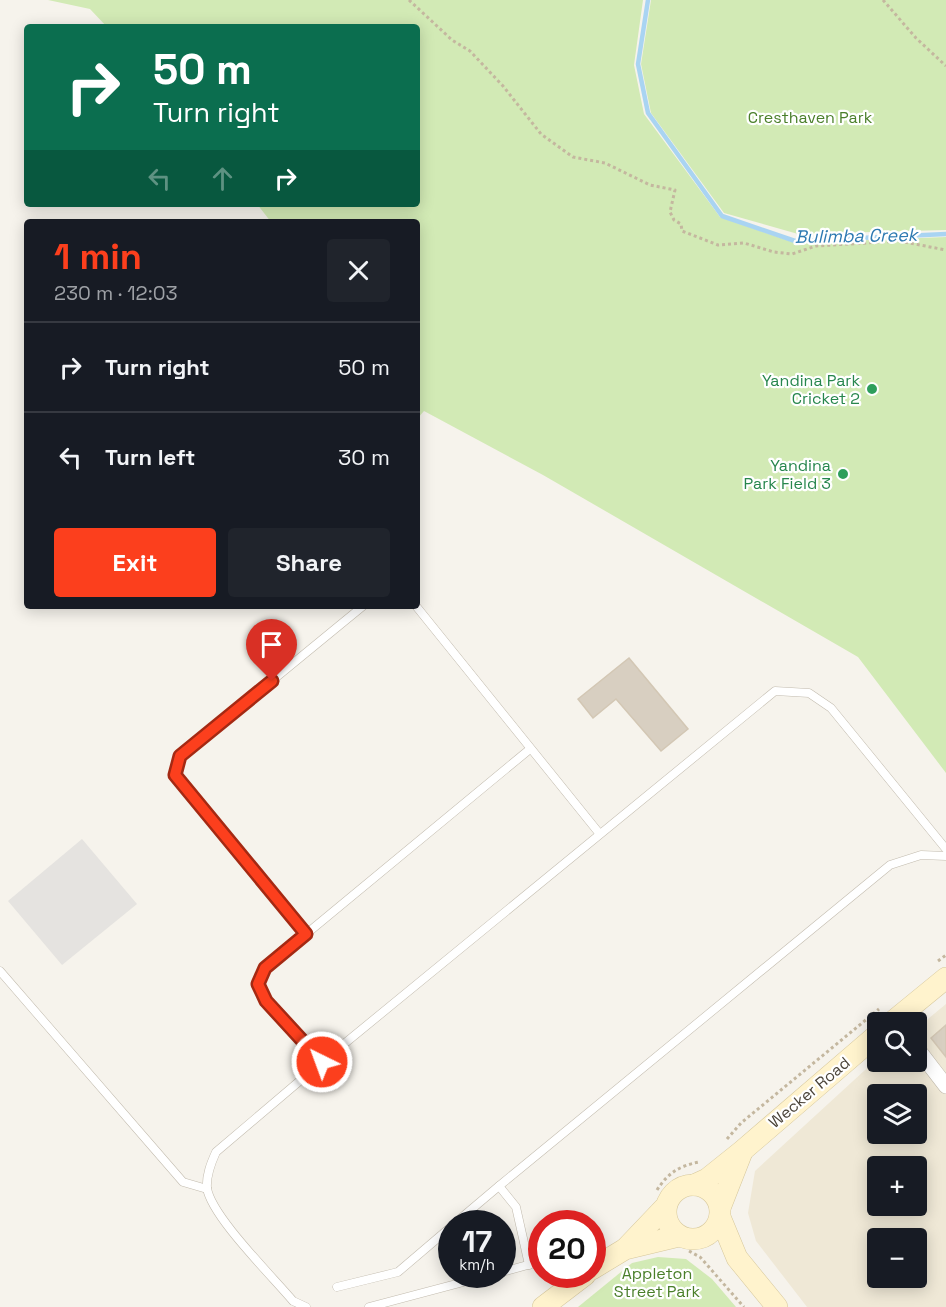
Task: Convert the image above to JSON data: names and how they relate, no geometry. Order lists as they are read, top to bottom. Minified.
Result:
{"streets":{"street":["Wecker Road"]},"water":["Bulimba Creek"],"parks":["Cresthaven Park","Appleton Street Park"],"places":["Yandina Park Cricket 2","Yandina Park Field 3"],"page":{"turn":["50 m","Turn right"],"heading":["1 min","230 m · 12:03"],"list":[{"name":"Turn right","value":"50 m"},{"name":"Turn left","value":"30 m"}],"buttons":["Exit","Share"],"map_buttons":["+","−"],"speed":"17 km/h","limit":"20"}}
